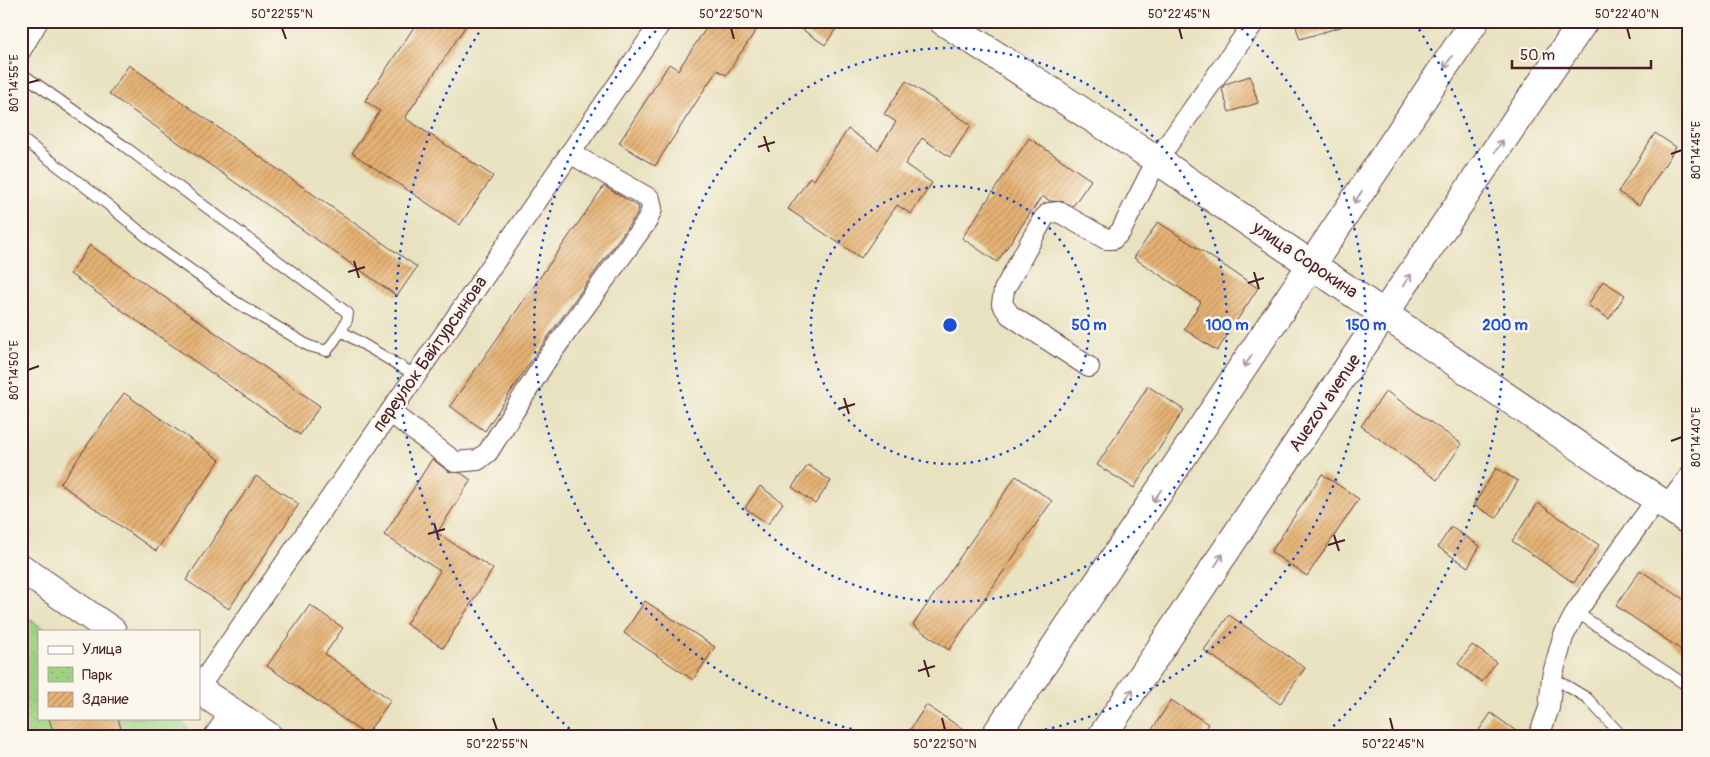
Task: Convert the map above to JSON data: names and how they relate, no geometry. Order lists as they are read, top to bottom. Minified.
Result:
{"streets":{"main road":["улица Сорокина","Auezov avenue"],"street":["переулок Байтурсынова"]},"crossings":[["улица Сорокина","Auezov avenue"]],"legend":["Улица","Парк","Здание"],"scale_bar":"50 m","coordinates":["50°22'55\"N","50°22'50\"N","50°22'45\"N","50°22'40\"N","80°14'55\"E","80°14'45\"E","80°14'50\"E","80°14'40\"E"],"rings":["50 m","100 m","150 m","200 m"]}
